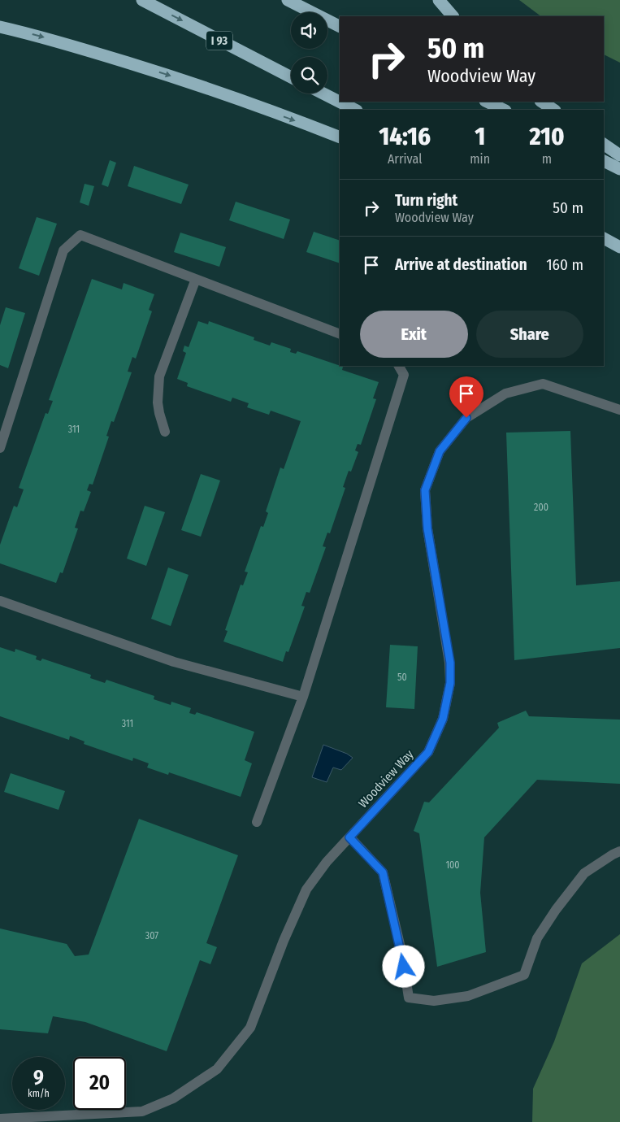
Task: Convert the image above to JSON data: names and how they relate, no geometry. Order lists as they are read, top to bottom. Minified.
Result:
{"streets":{"highway":["I 93"],"lane":["Woodview Way"]},"house_numbers":["311","200","50","311","100","307"],"page":{"turn":["50 m","Woodview Way"],"eta":["14:16","Arrival","1","min","210","m"],"list":[{"name":"Turn right","note":"Woodview Way","value":"50 m"},{"name":"Arrive at destination","value":"160 m"}],"buttons":["Exit","Share"],"speed":"9 km/h","limit":"20"}}
